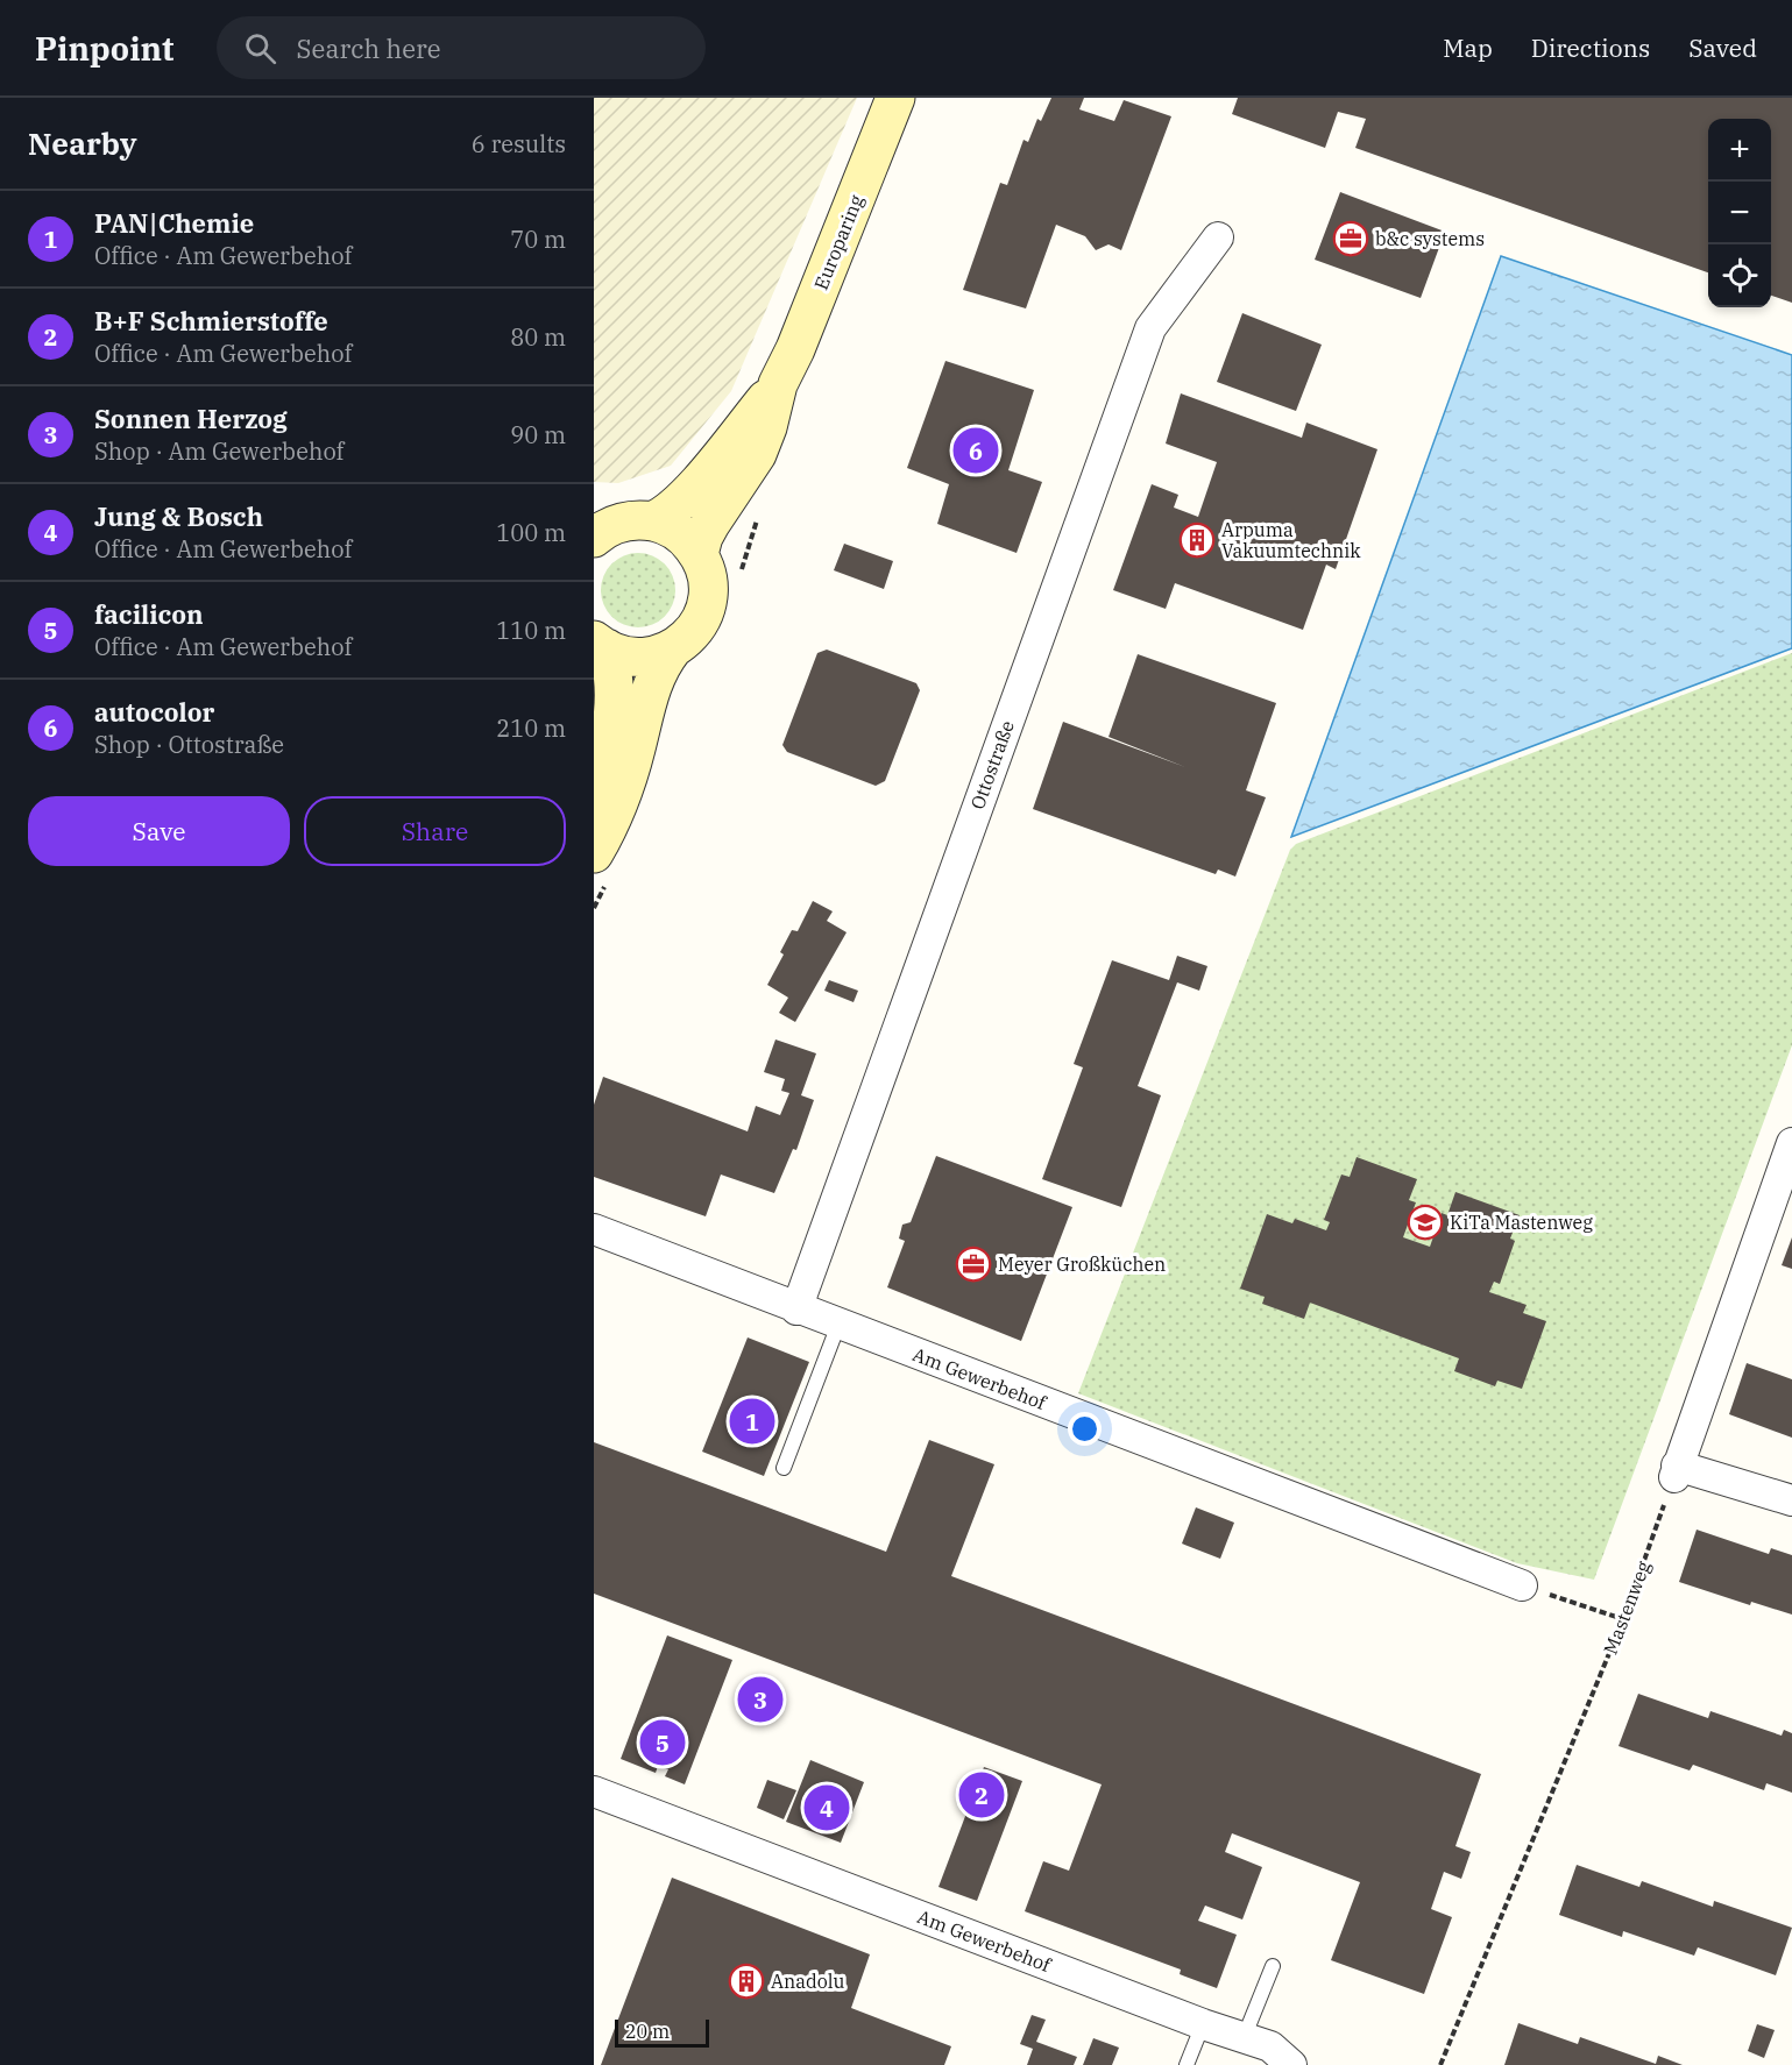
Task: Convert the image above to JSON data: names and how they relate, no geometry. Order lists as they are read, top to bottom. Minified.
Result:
{"streets":{"street":["Europaring","Ottostraße","Am Gewerbehof"],"path":["Mastenweg"]},"crossings":[["Ottostraße","Am Gewerbehof"]],"places":{"office":["b&c systems","Meyer Großküchen"],"building":["Arpuma Vakuumtechnik","Anadolu"],"school or university":["KiTa Mastenweg"]},"scale_bar":"20 m","page":{"header":"Pinpoint","search":"Search here","nav":["Map","Directions","Saved"],"heading":["Nearby","6 results"],"map_buttons":["+","−"],"list":[{"mark":"1","name":"PAN|Chemie","note":"Office · Am Gewerbehof","value":"70 m"},{"mark":"2","name":"B+F Schmierstoffe","note":"Office · Am Gewerbehof","value":"80 m"},{"mark":"3","name":"Sonnen Herzog","note":"Shop · Am Gewerbehof","value":"90 m"},{"mark":"4","name":"Jung & Bosch","note":"Office · Am Gewerbehof","value":"100 m"},{"mark":"5","name":"facilicon","note":"Office · Am Gewerbehof","value":"110 m"},{"mark":"6","name":"autocolor","note":"Shop · Ottostraße","value":"210 m"}],"pins":["6","1","3","5","2","4"],"buttons":["Save","Share"],"scale":"20 m"}}
